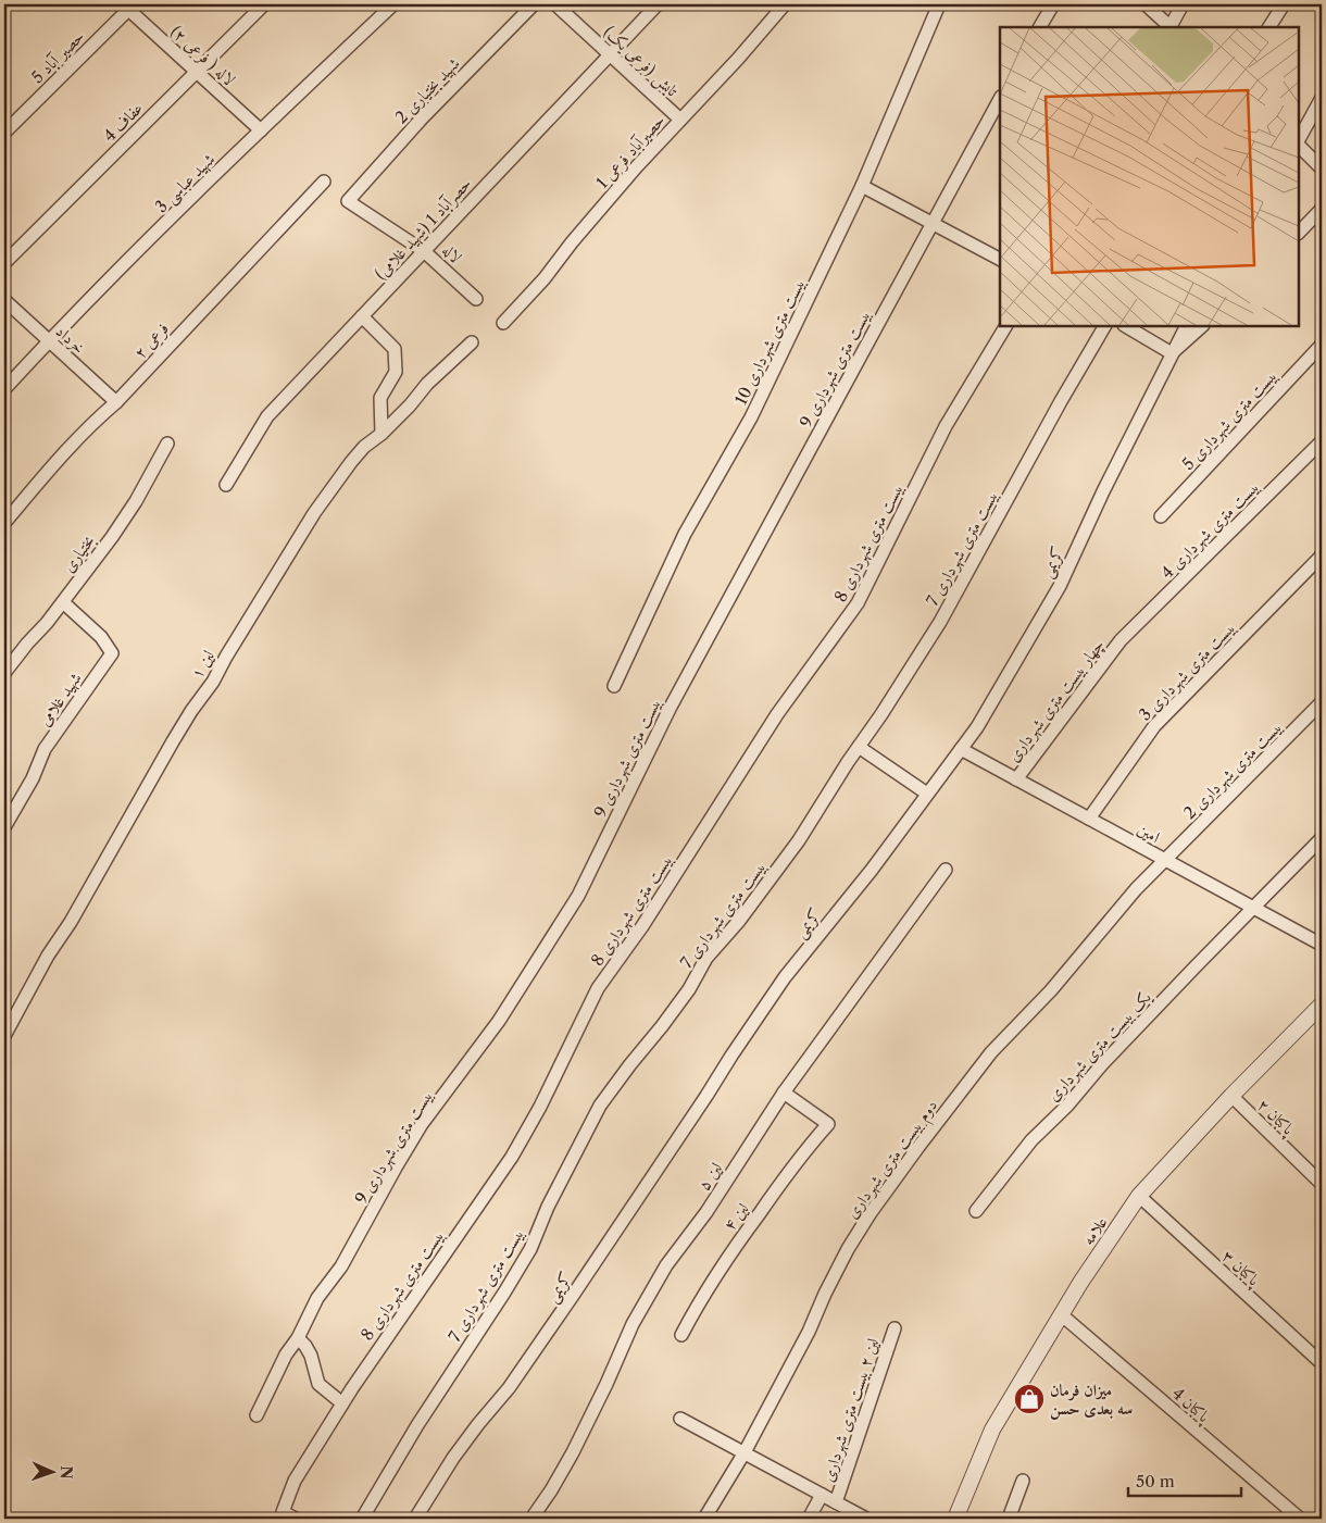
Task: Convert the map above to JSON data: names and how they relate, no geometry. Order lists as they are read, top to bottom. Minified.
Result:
{"streets":{"street":["لاله ( فرعی ۲)","حصیر آباد 5","تابش (فرعی یک)","شهید بختیاری 2","عفاف 4","حصیرآباد فرعی 1","شهید عباسی 3","حصرآباد 1 (شهید غلامی)","لاله","خرداد","۲ فرعی","بیست متری شهرداری 10","بیست متری شهرداری 9","بیست متری شهرداری 5","بیست متری شهرداری 4","بیست متری شهرداری 8","بیست متری شهرداری 7","بختیاری","کریمی","لین ۱","بیست متری شهرداری 3","شهید غلامی","چهار بیست متری شهرداری","بیست متری شهرداری 2","امین","یک بیست متری شهرداری","پاکبان ۲","دوم بیست متری شهرداری","لین ۵","لین ۴","علامه","پاکبان ۳","پاکبان 4","لین ۲ بیست متری شهرداری"]},"crossings":[["لاله ( فرعی ۲)","حصیر آباد 5"],["لاله ( فرعی ۲)","عفاف 4"],["لاله ( فرعی ۲)","شهید عباسی 3"],["تابش (فرعی یک)","حصیرآباد فرعی 1"],["تابش (فرعی یک)","حصرآباد 1 (شهید غلامی)"],["شهید بختیاری 2","لاله"],["شهید عباسی 3","خرداد"],["حصرآباد 1 (شهید غلامی)","لاله"],["خرداد","۲ فرعی"],["بیست متری شهرداری 4","چهار بیست متری شهرداری"],["بختیاری","شهید غلامی"],["کریمی","امین"],["بیست متری شهرداری 3","امین"],["چهار بیست متری شهرداری","امین"],["بیست متری شهرداری 2","امین"],["بیست متری شهرداری 2","دوم بیست متری شهرداری"],["امین","یک بیست متری شهرداری"],["امین","دوم بیست متری شهرداری"],["پاکبان ۲","علامه"],["لین ۵","لین ۴"],["علامه","پاکبان ۳"],["علامه","پاکبان 4"]],"places":{"shop":["میزان فرمان سه بعدی حسن"]},"scale_bar":"50 m","north":"right"}
